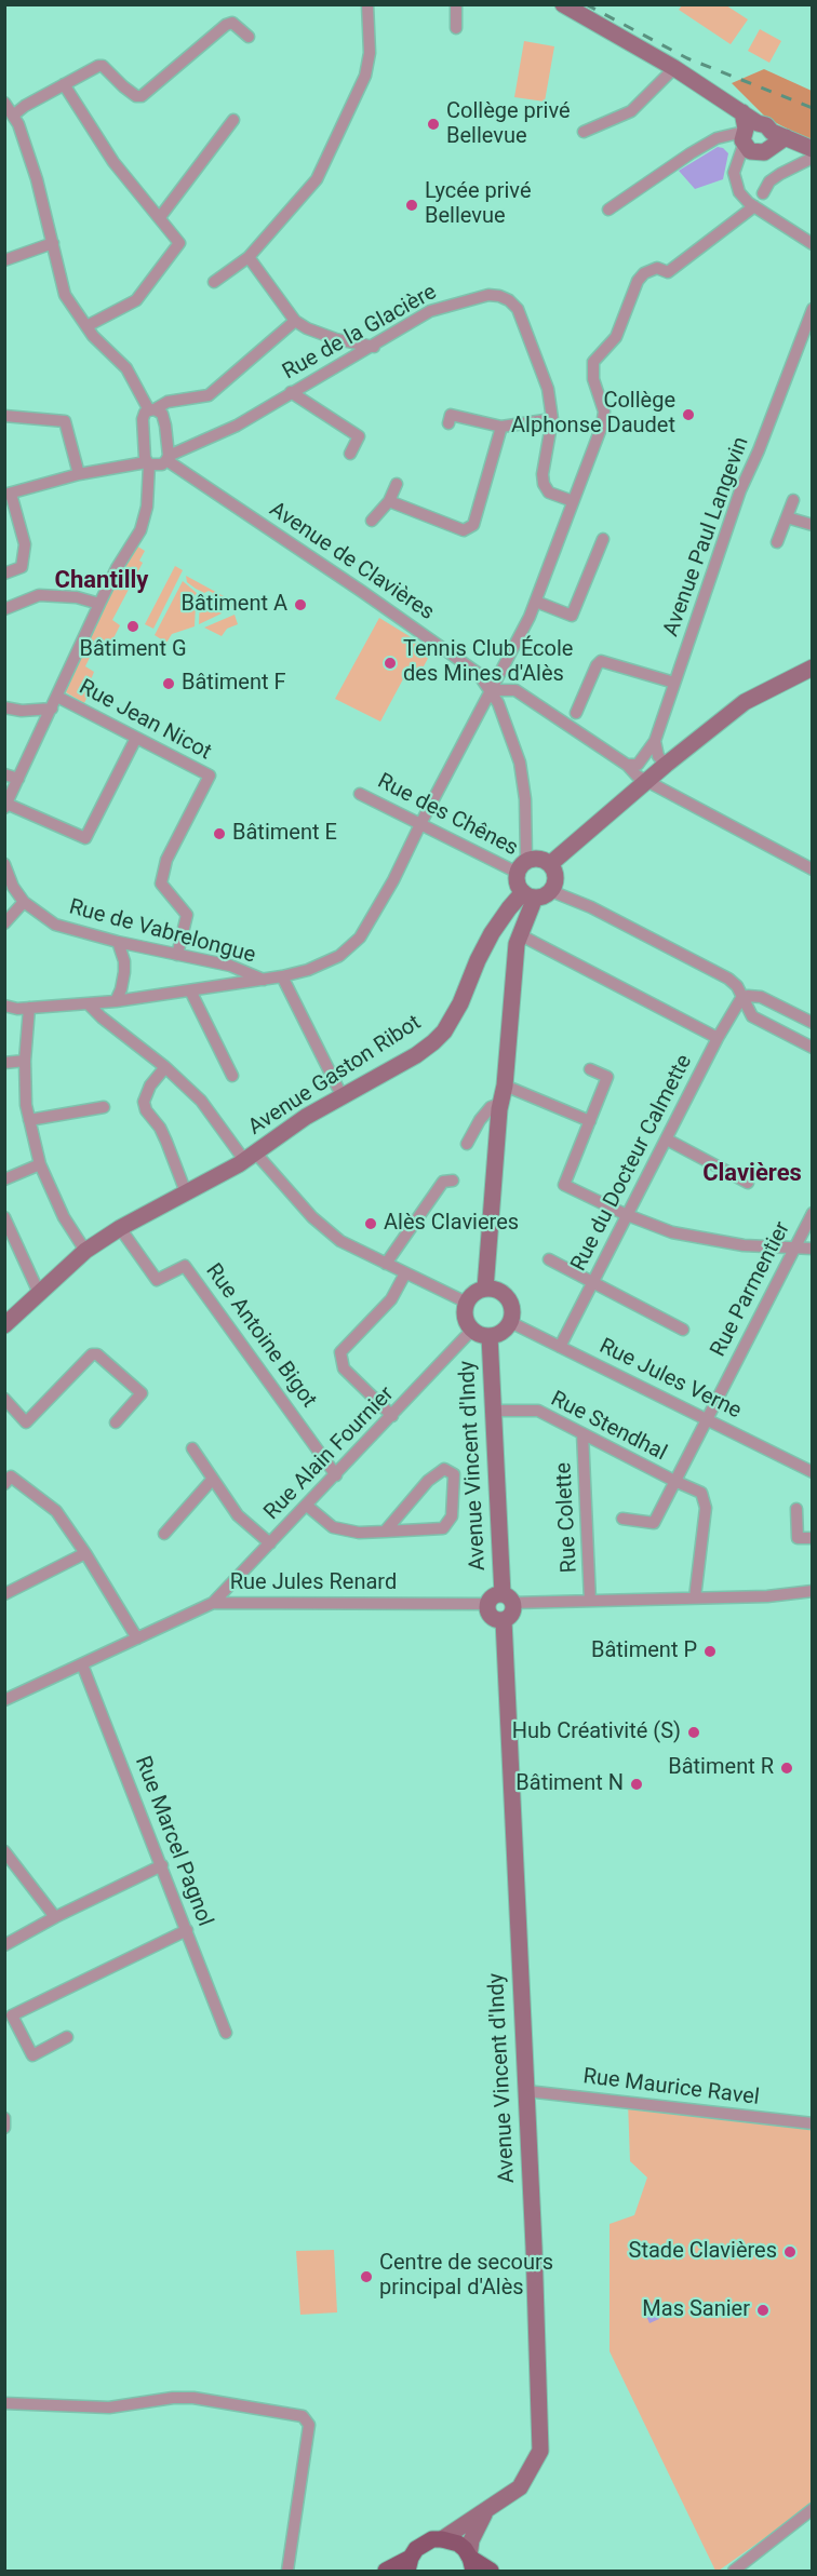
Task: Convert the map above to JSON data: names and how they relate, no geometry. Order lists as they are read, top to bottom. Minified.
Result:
{"streets":{"street":["Rue de la Glacière","Avenue Paul Langevin","Avenue de Clavières","Rue Jean Nicot","Rue des Chênes","Rue de Vabrelongue","Avenue Gaston Ribot","Rue du Docteur Calmette","Rue Parmentier","Rue Antoine Bigot","Rue Jules Verne","Rue Stendhal","Rue Alain Fournier","Avenue Vincent d'Indy","Rue Colette","Rue Jules Renard","Rue Marcel Pagnol","Rue Maurice Ravel"]},"crossings":[["Rue de la Glacière","Avenue de Clavières"],["Avenue de Clavières","Rue des Chênes"],["Avenue de Clavières","Avenue Gaston Ribot"],["Rue Jean Nicot","Rue de Vabrelongue"],["Rue des Chênes","Avenue Gaston Ribot"],["Avenue Gaston Ribot","Rue Antoine Bigot"],["Rue du Docteur Calmette","Rue Jules Verne"],["Rue Parmentier","Rue Jules Verne"],["Rue Parmentier","Rue Stendhal"],["Rue Antoine Bigot","Rue Alain Fournier"],["Rue Jules Verne","Rue Stendhal"],["Rue Jules Verne","Rue Alain Fournier"],["Rue Jules Verne","Avenue Vincent d'Indy"],["Rue Stendhal","Avenue Vincent d'Indy"],["Rue Stendhal","Rue Colette"],["Rue Alain Fournier","Avenue Vincent d'Indy"],["Rue Alain Fournier","Rue Jules Renard"],["Avenue Vincent d'Indy","Rue Jules Renard"],["Avenue Vincent d'Indy","Rue Maurice Ravel"],["Rue Colette","Rue Jules Renard"],["Rue Jules Renard","Rue Marcel Pagnol"]],"districts":["Chantilly","Clavières"],"places":["Collège privé Bellevue","Lycée privé Bellevue","Collège Alphonse Daudet","Bâtiment A","Bâtiment G","Tennis Club École des Mines d'Alès","Bâtiment F","Bâtiment E","Alès Clavieres","Bâtiment P","Hub Créativité (S)","Bâtiment R","Bâtiment N","Stade Clavières","Centre de secours principal d'Alès","Mas Sanier"]}
